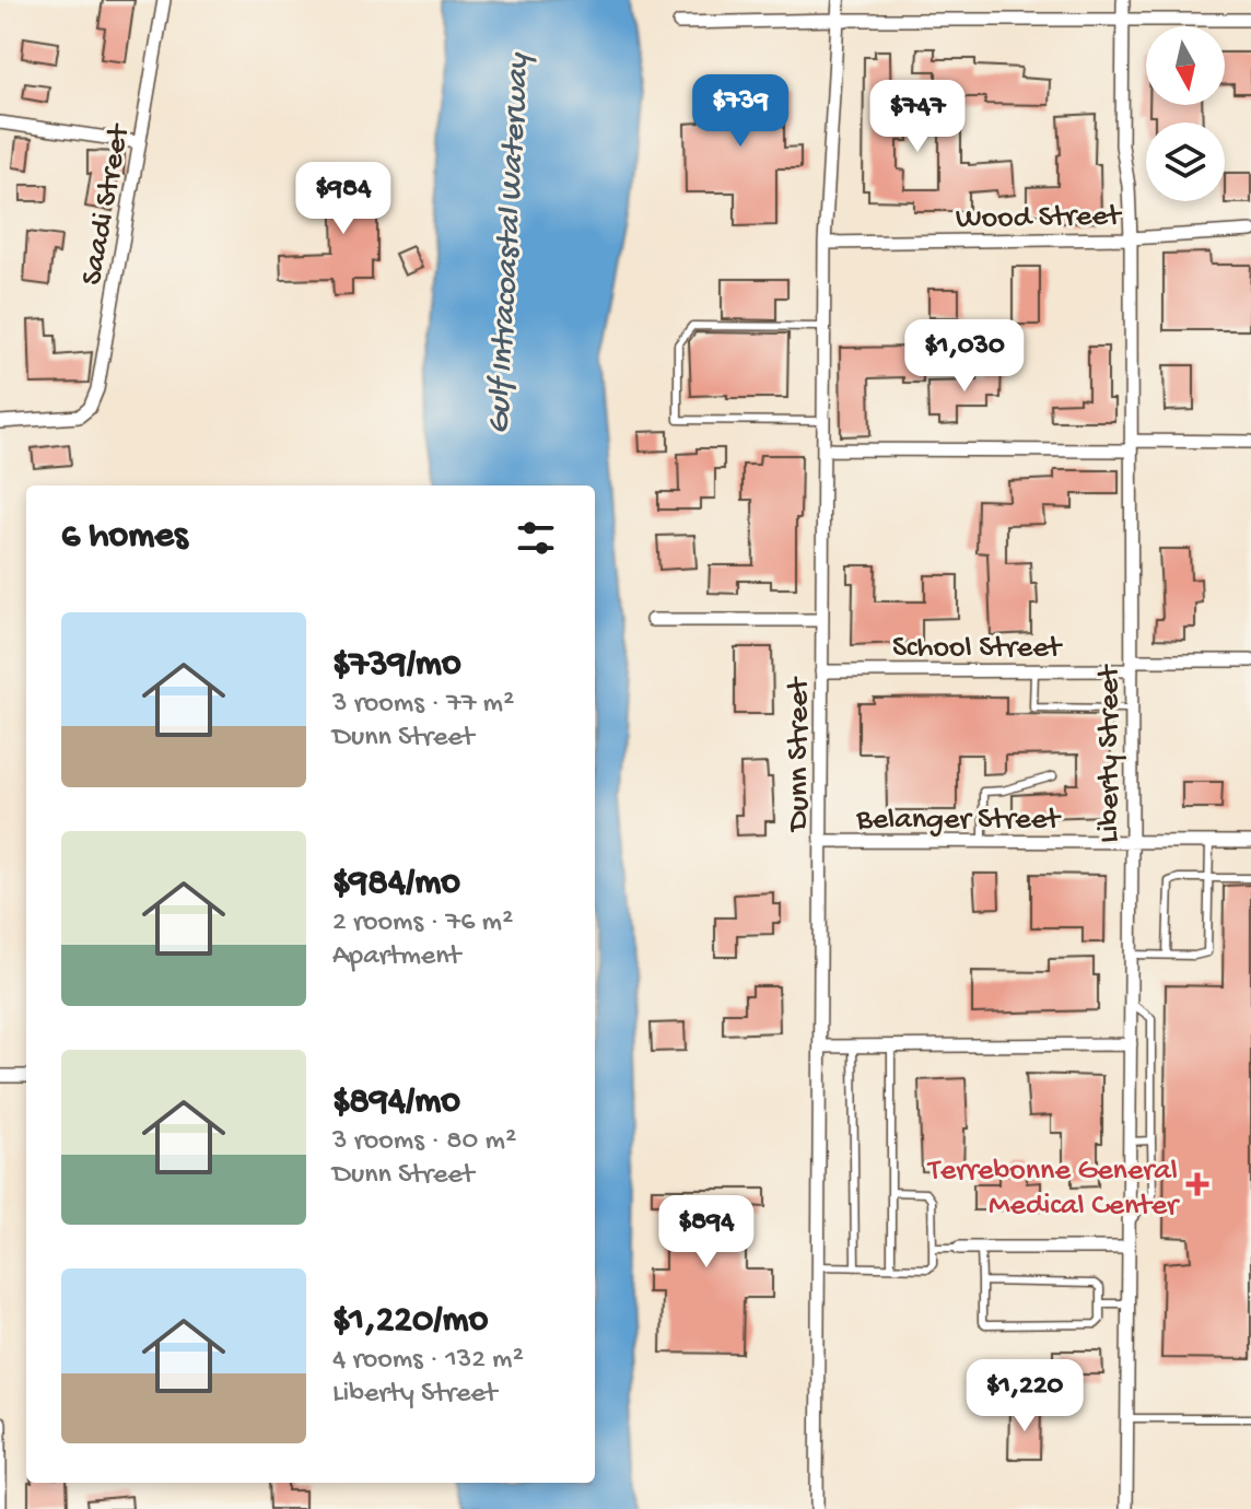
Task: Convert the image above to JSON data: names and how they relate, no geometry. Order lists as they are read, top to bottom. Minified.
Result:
{"streets":{"street":["Saadi Street","Wood Street","School Street","Dunn Street","Liberty Street","Belanger Street"]},"crossings":[["Wood Street","Dunn Street"],["Wood Street","Liberty Street"],["School Street","Dunn Street"],["School Street","Liberty Street"],["Dunn Street","Belanger Street"],["Liberty Street","Belanger Street"]],"water":["Gulf Intracoastal Waterway"],"places":{"health":["Terrebonne General Medical Center"]},"north":"bottom","page":{"price":["$739","$747","$984","$1,030","$894","$1,220"],"heading":"6 homes","list":[{"name":"$739/mo","note":"3 rooms · 77 m² · Dunn Street"},{"name":"$984/mo","note":"2 rooms · 76 m² · Apartment"},{"name":"$894/mo","note":"3 rooms · 80 m² · Dunn Street"},{"name":"$1,220/mo","note":"4 rooms · 132 m² · Liberty Street"}]}}
